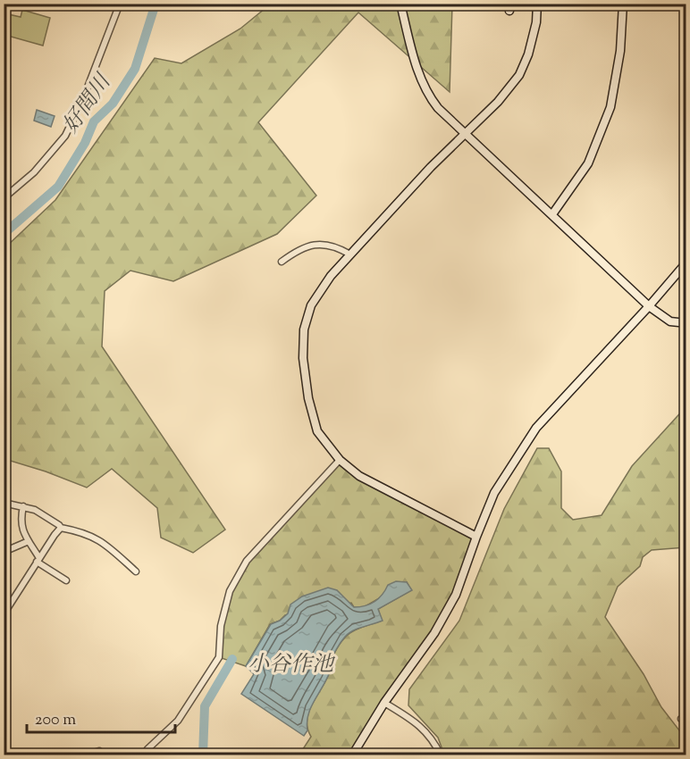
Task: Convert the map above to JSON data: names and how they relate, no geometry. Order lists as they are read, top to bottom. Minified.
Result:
{"water":["好間川","小谷作池"],"scale_bar":"200 m"}
